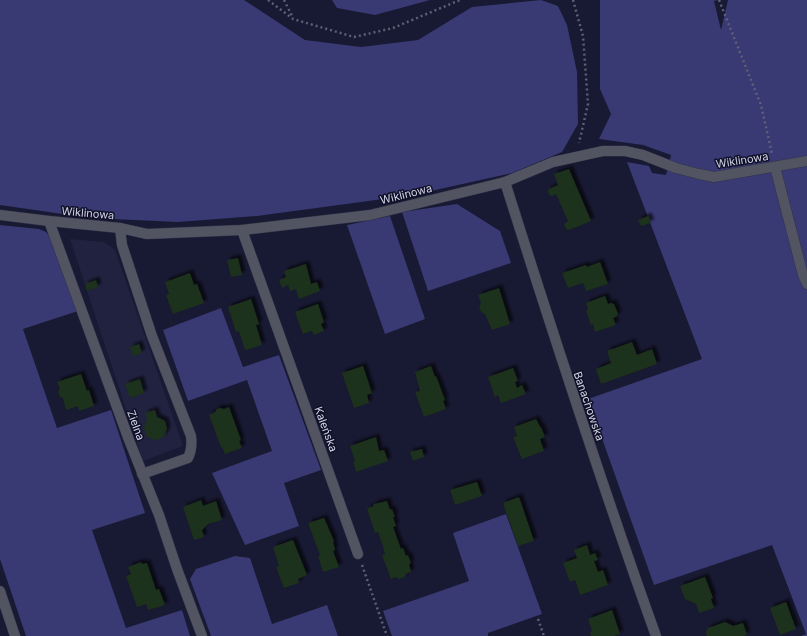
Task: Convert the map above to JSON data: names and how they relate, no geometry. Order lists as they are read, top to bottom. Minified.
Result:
{"streets":{"street":["Wiklinowa","Banachowska","Zielna","Kaleńska"]},"crossings":[["Wiklinowa","Banachowska"],["Wiklinowa","Zielna"],["Wiklinowa","Kaleńska"]]}
